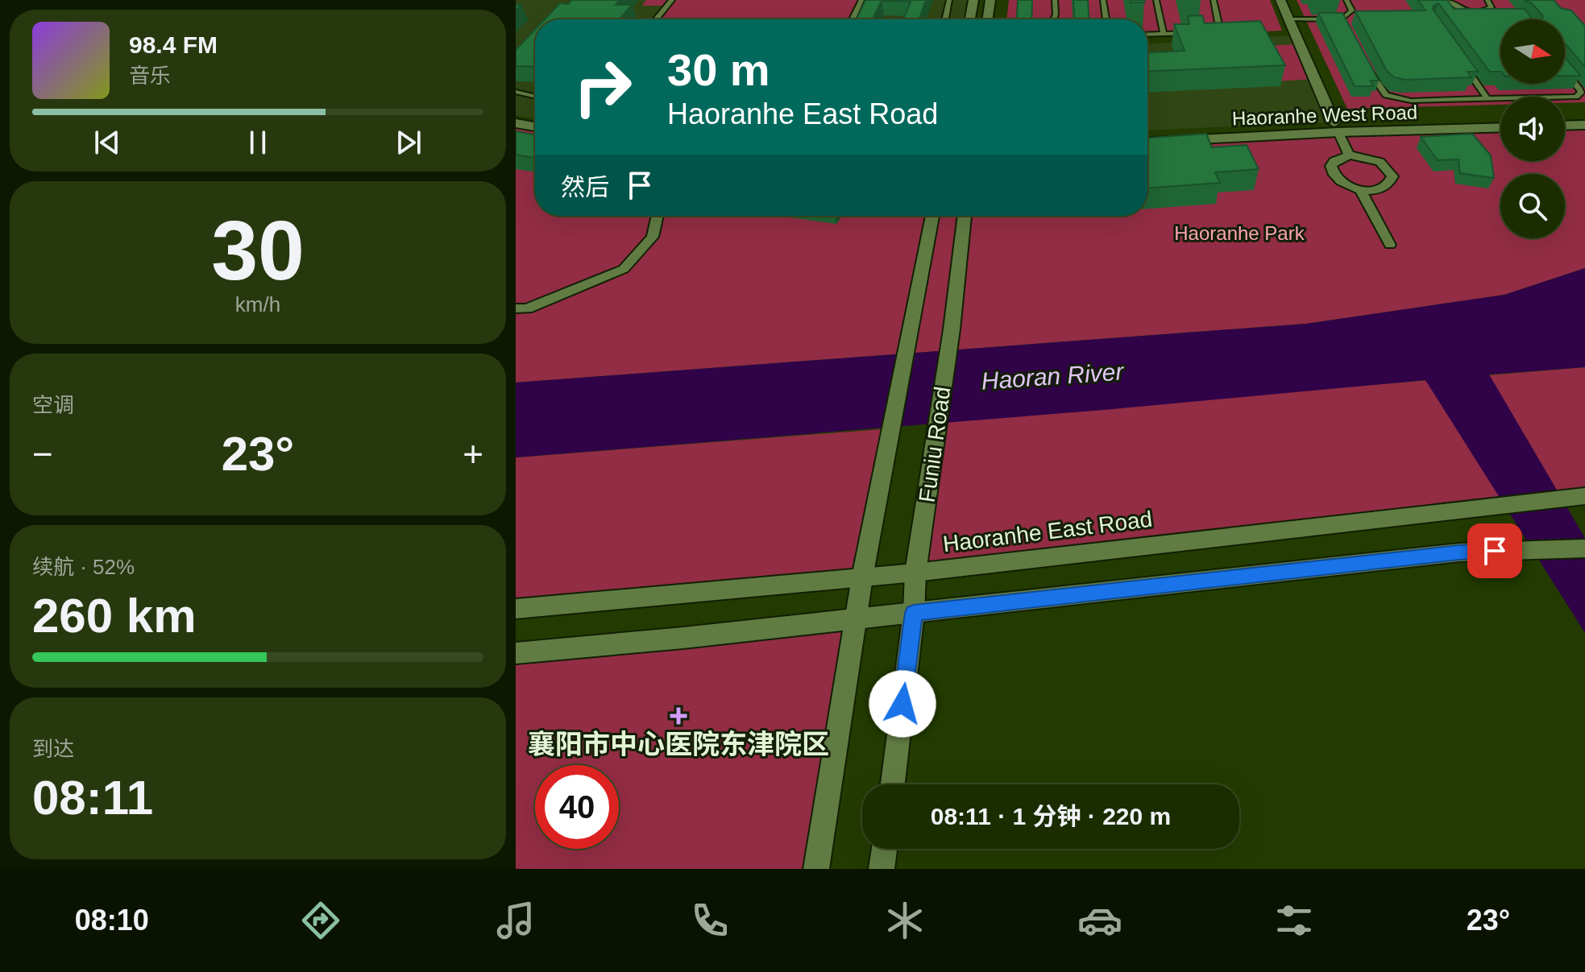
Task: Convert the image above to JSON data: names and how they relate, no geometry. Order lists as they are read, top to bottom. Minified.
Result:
{"streets":{"street":["Haoranhe West Road","Funiu Road","Haoranhe East Road"]},"crossings":[["Funiu Road","Haoranhe East Road"]],"water":["Haoran River"],"parks":["Haoranhe Park"],"places":{"health":["襄阳市中心医院东津院区"]},"north":"right","page":{"turn":["30 m","Haoranhe East Road"],"song":["98.4 FM","音乐"],"then":"然后","tile":[["30","km/h"],"空调",["续航 · 52%","260 km"],["到达","08:11"]],"heat":["−","23°","+"],"limit":"40","trip":"08:11 · 1 分钟 · 220 m","tabs":["08:10","23°"]}}
